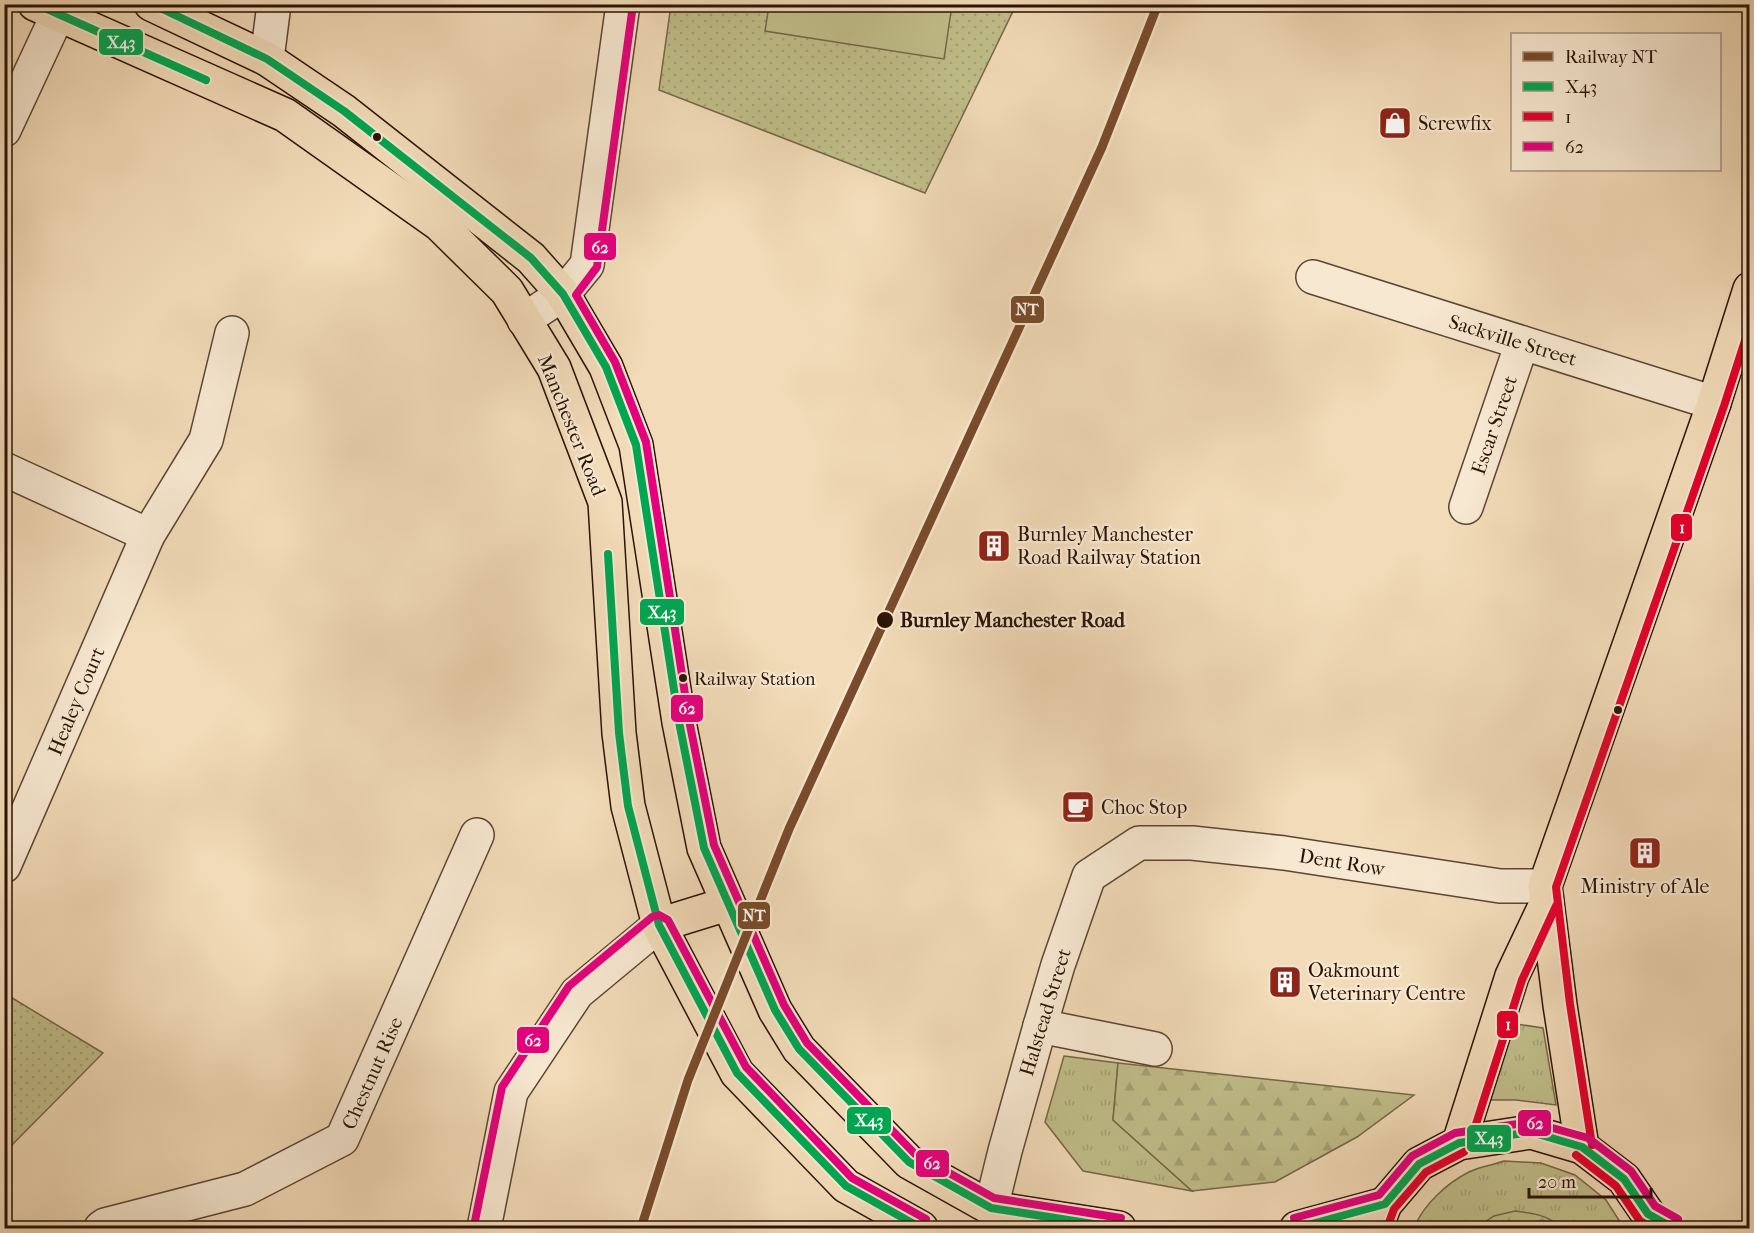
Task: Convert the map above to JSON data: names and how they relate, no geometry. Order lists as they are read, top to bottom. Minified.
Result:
{"streets":{"main road":["Manchester Road"],"street":["Sackville Street","Escar Street","Healey Court","Dent Row","Halstead Street","Chestnut Rise"]},"crossings":[["Sackville Street","Escar Street"],["Dent Row","Halstead Street"]],"places":{"shop":["Screwfix"],"building":["Burnley Manchester Road Railway Station","Ministry of Ale","Oakmount Veterinary Centre"],"other":["Burnley Manchester Road","Railway Station"],"cafe":["Choc Stop"]},"lines":["rail line NT","transit line X43","transit line 62","transit line 1"],"legend":["Railway NT","X43","1","62"],"scale_bar":"20 m"}
